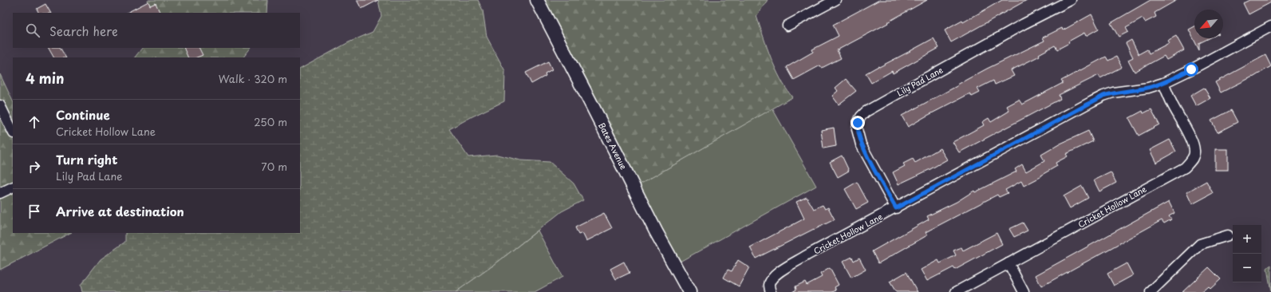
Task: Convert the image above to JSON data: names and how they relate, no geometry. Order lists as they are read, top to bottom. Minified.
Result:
{"streets":{"street":["Lily Pad Lane","Bates Avenue","Cricket Hollow Lane"]},"crossings":[["Lily Pad Lane","Cricket Hollow Lane"]],"north":"bottom left","page":{"search":"Search here","heading":["4 min","Walk · 320 m"],"list":[["Continue","Cricket Hollow Lane","250 m"],["Turn right","Lily Pad Lane","70 m"],"Arrive at destination"],"map_buttons":["+","−"]}}
